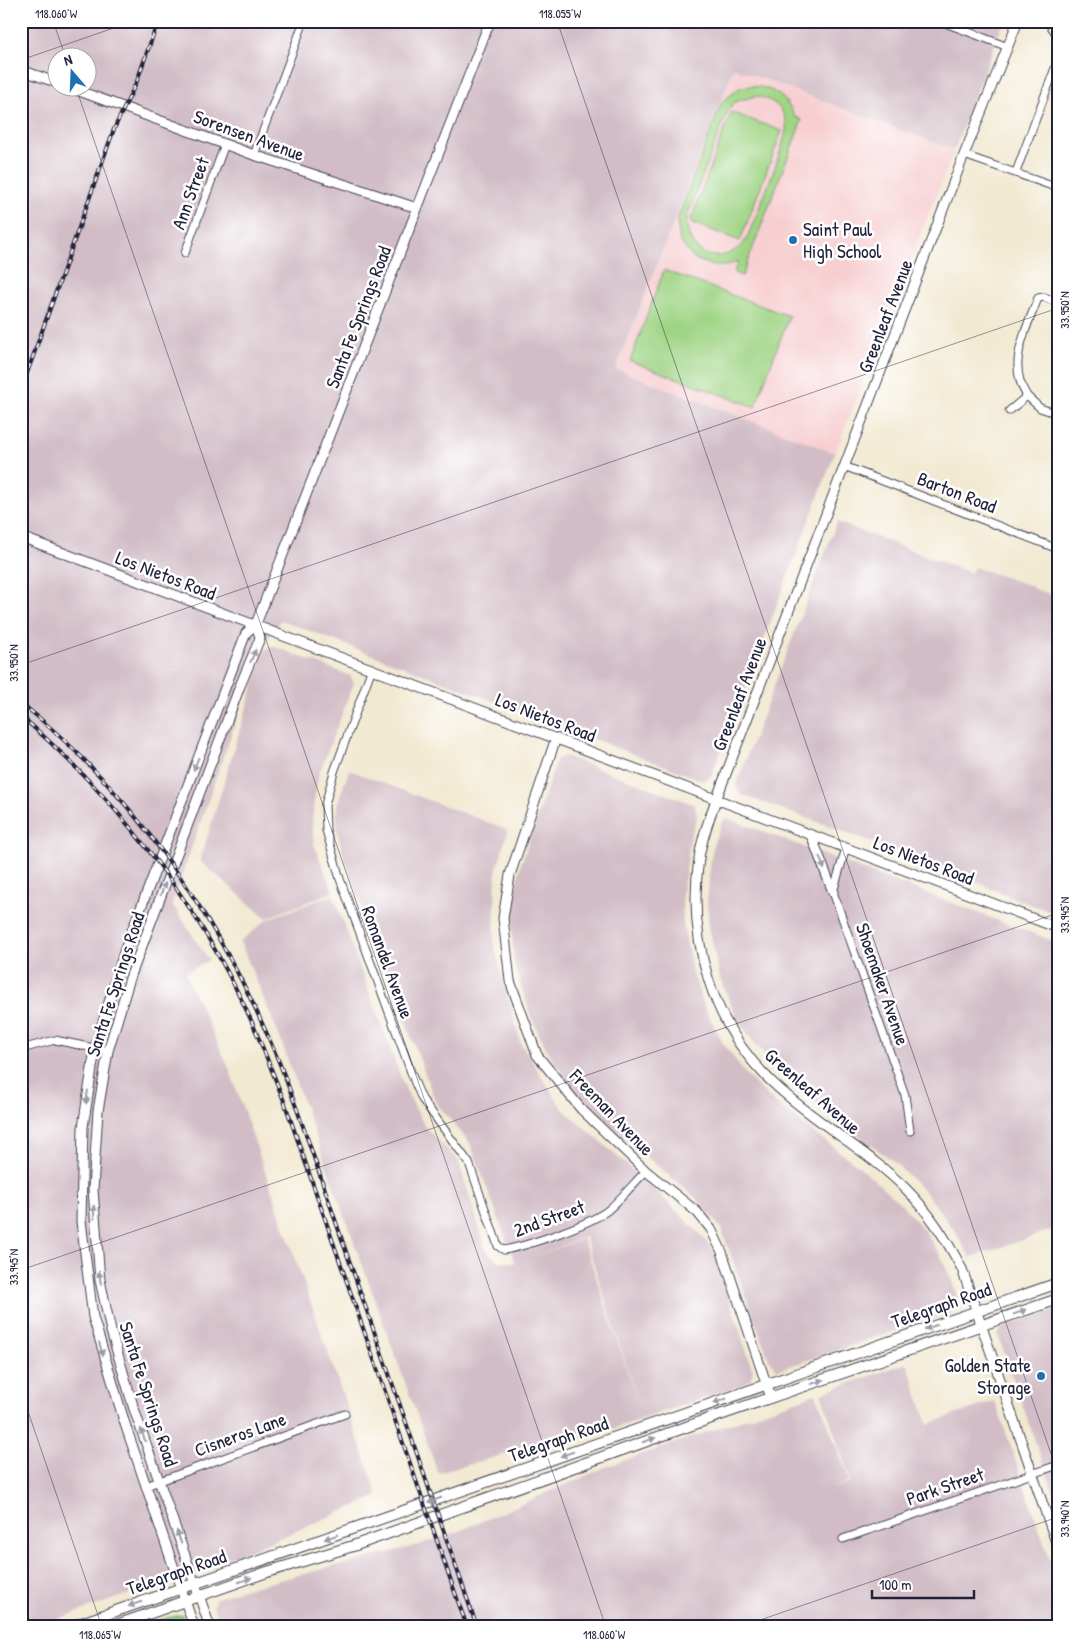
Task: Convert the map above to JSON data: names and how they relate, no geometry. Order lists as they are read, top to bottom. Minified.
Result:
{"streets":{"main road":["Sorensen Avenue","Greenleaf Avenue","Santa Fe Springs Road","Los Nietos Road","Freeman Avenue","Telegraph Road"],"street":["Ann Street","Barton Road","Romandel Avenue","Shoemaker Avenue","2nd Street","Cisneros Lane","Park Street"]},"crossings":[["Sorensen Avenue","Ann Street"],["Sorensen Avenue","Santa Fe Springs Road"],["Greenleaf Avenue","Barton Road"],["Greenleaf Avenue","Los Nietos Road"],["Greenleaf Avenue","Telegraph Road"],["Santa Fe Springs Road","Los Nietos Road"],["Santa Fe Springs Road","Telegraph Road"],["Santa Fe Springs Road","Cisneros Lane"],["Los Nietos Road","Romandel Avenue"],["Los Nietos Road","Freeman Avenue"],["Romandel Avenue","2nd Street"],["Freeman Avenue","2nd Street"],["Freeman Avenue","Telegraph Road"]],"places":["Saint Paul High School","Golden State Storage"],"scale_bar":"100 m","north":"top","coordinates":["118.060°W","118.055°W","33.950°N","33.945°N","33.940°N","118.065°W"]}
